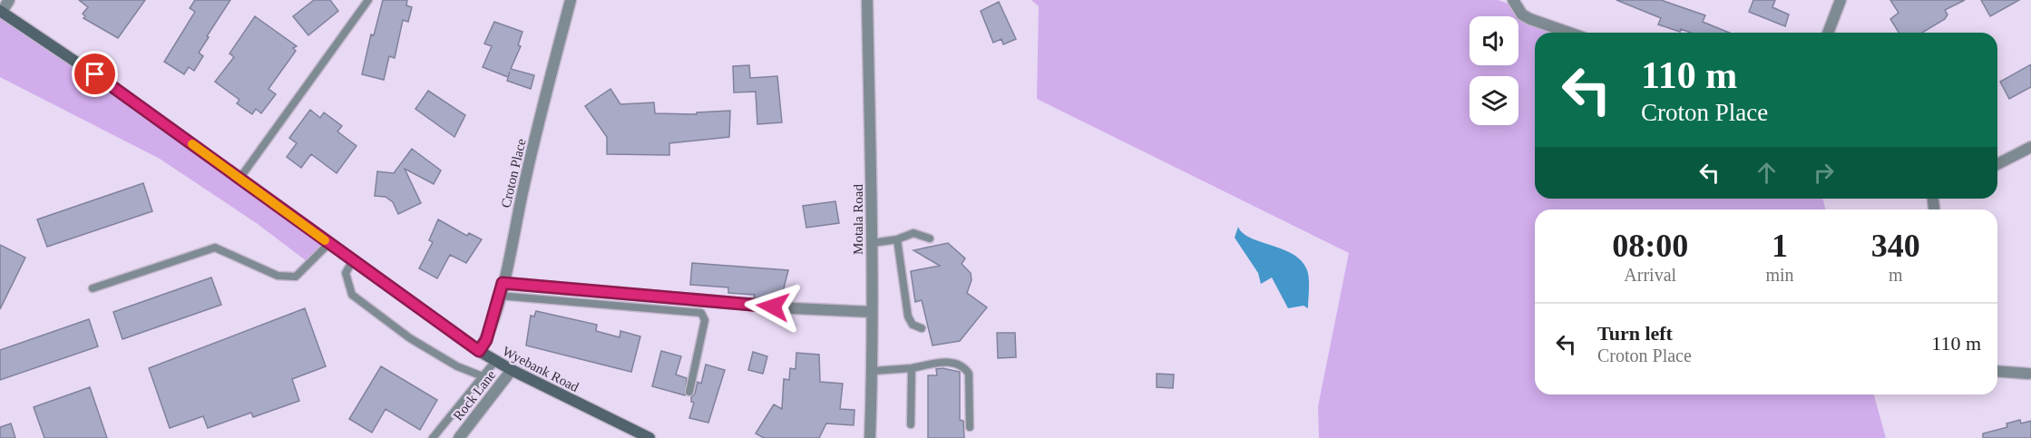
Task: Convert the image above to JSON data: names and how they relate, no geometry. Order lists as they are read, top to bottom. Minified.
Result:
{"streets":{"street":["Croton Place","Motala Road","Wyebank Road","Rock Lane"]},"crossings":[["Croton Place","Wyebank Road"],["Wyebank Road","Rock Lane"]],"page":{"turn":["110 m","Croton Place"],"eta":["08:00","Arrival","1","min","340","m"],"list":[{"name":"Turn left","note":"Croton Place","value":"110 m"}]}}
